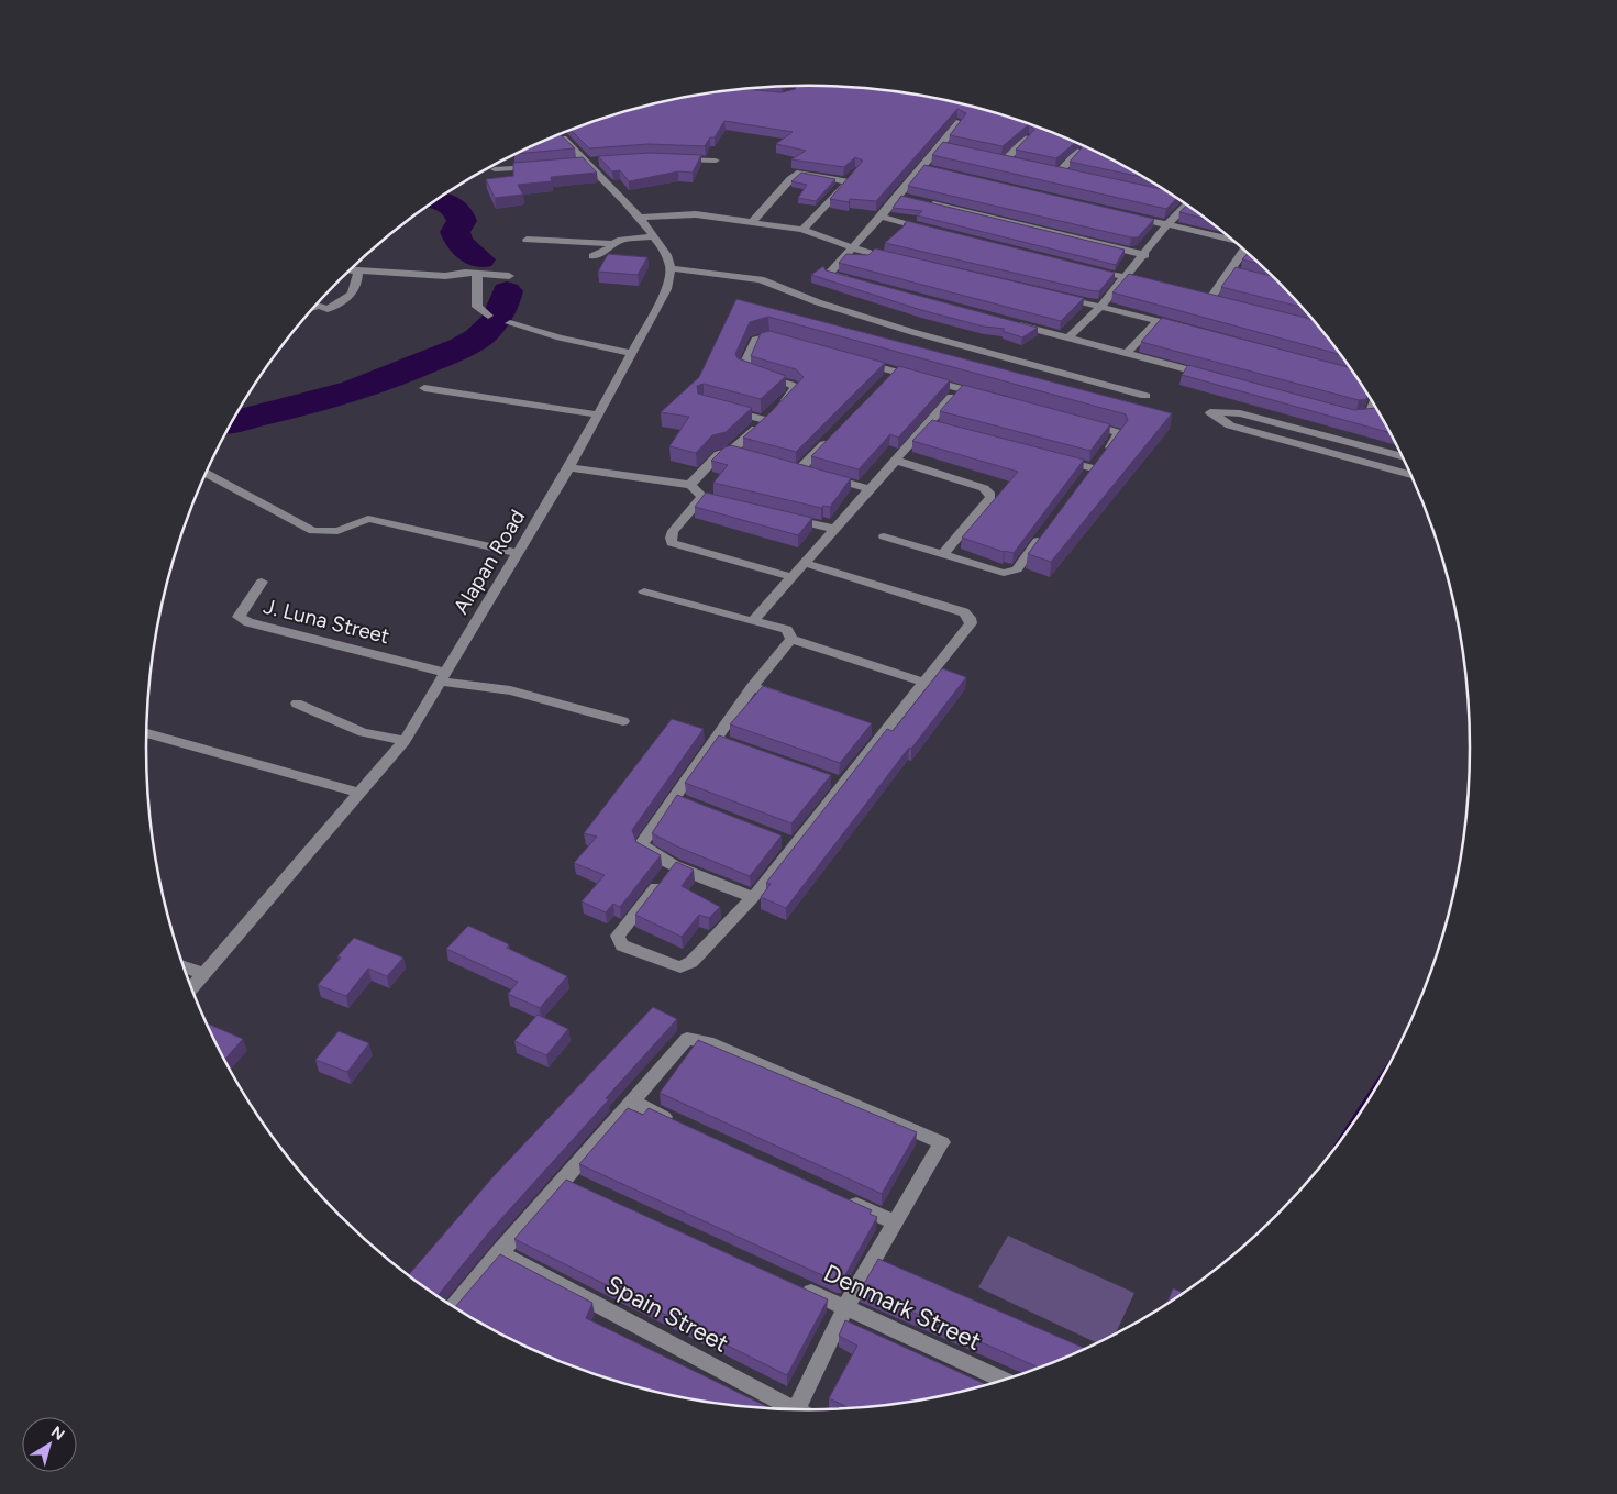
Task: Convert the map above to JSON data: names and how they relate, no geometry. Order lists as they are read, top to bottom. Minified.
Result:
{"streets":{"street":["Alapan Road","J. Luna Street","Denmark Street","Spain Street"]},"crossings":[["Alapan Road","J. Luna Street"]],"north":"top right"}
